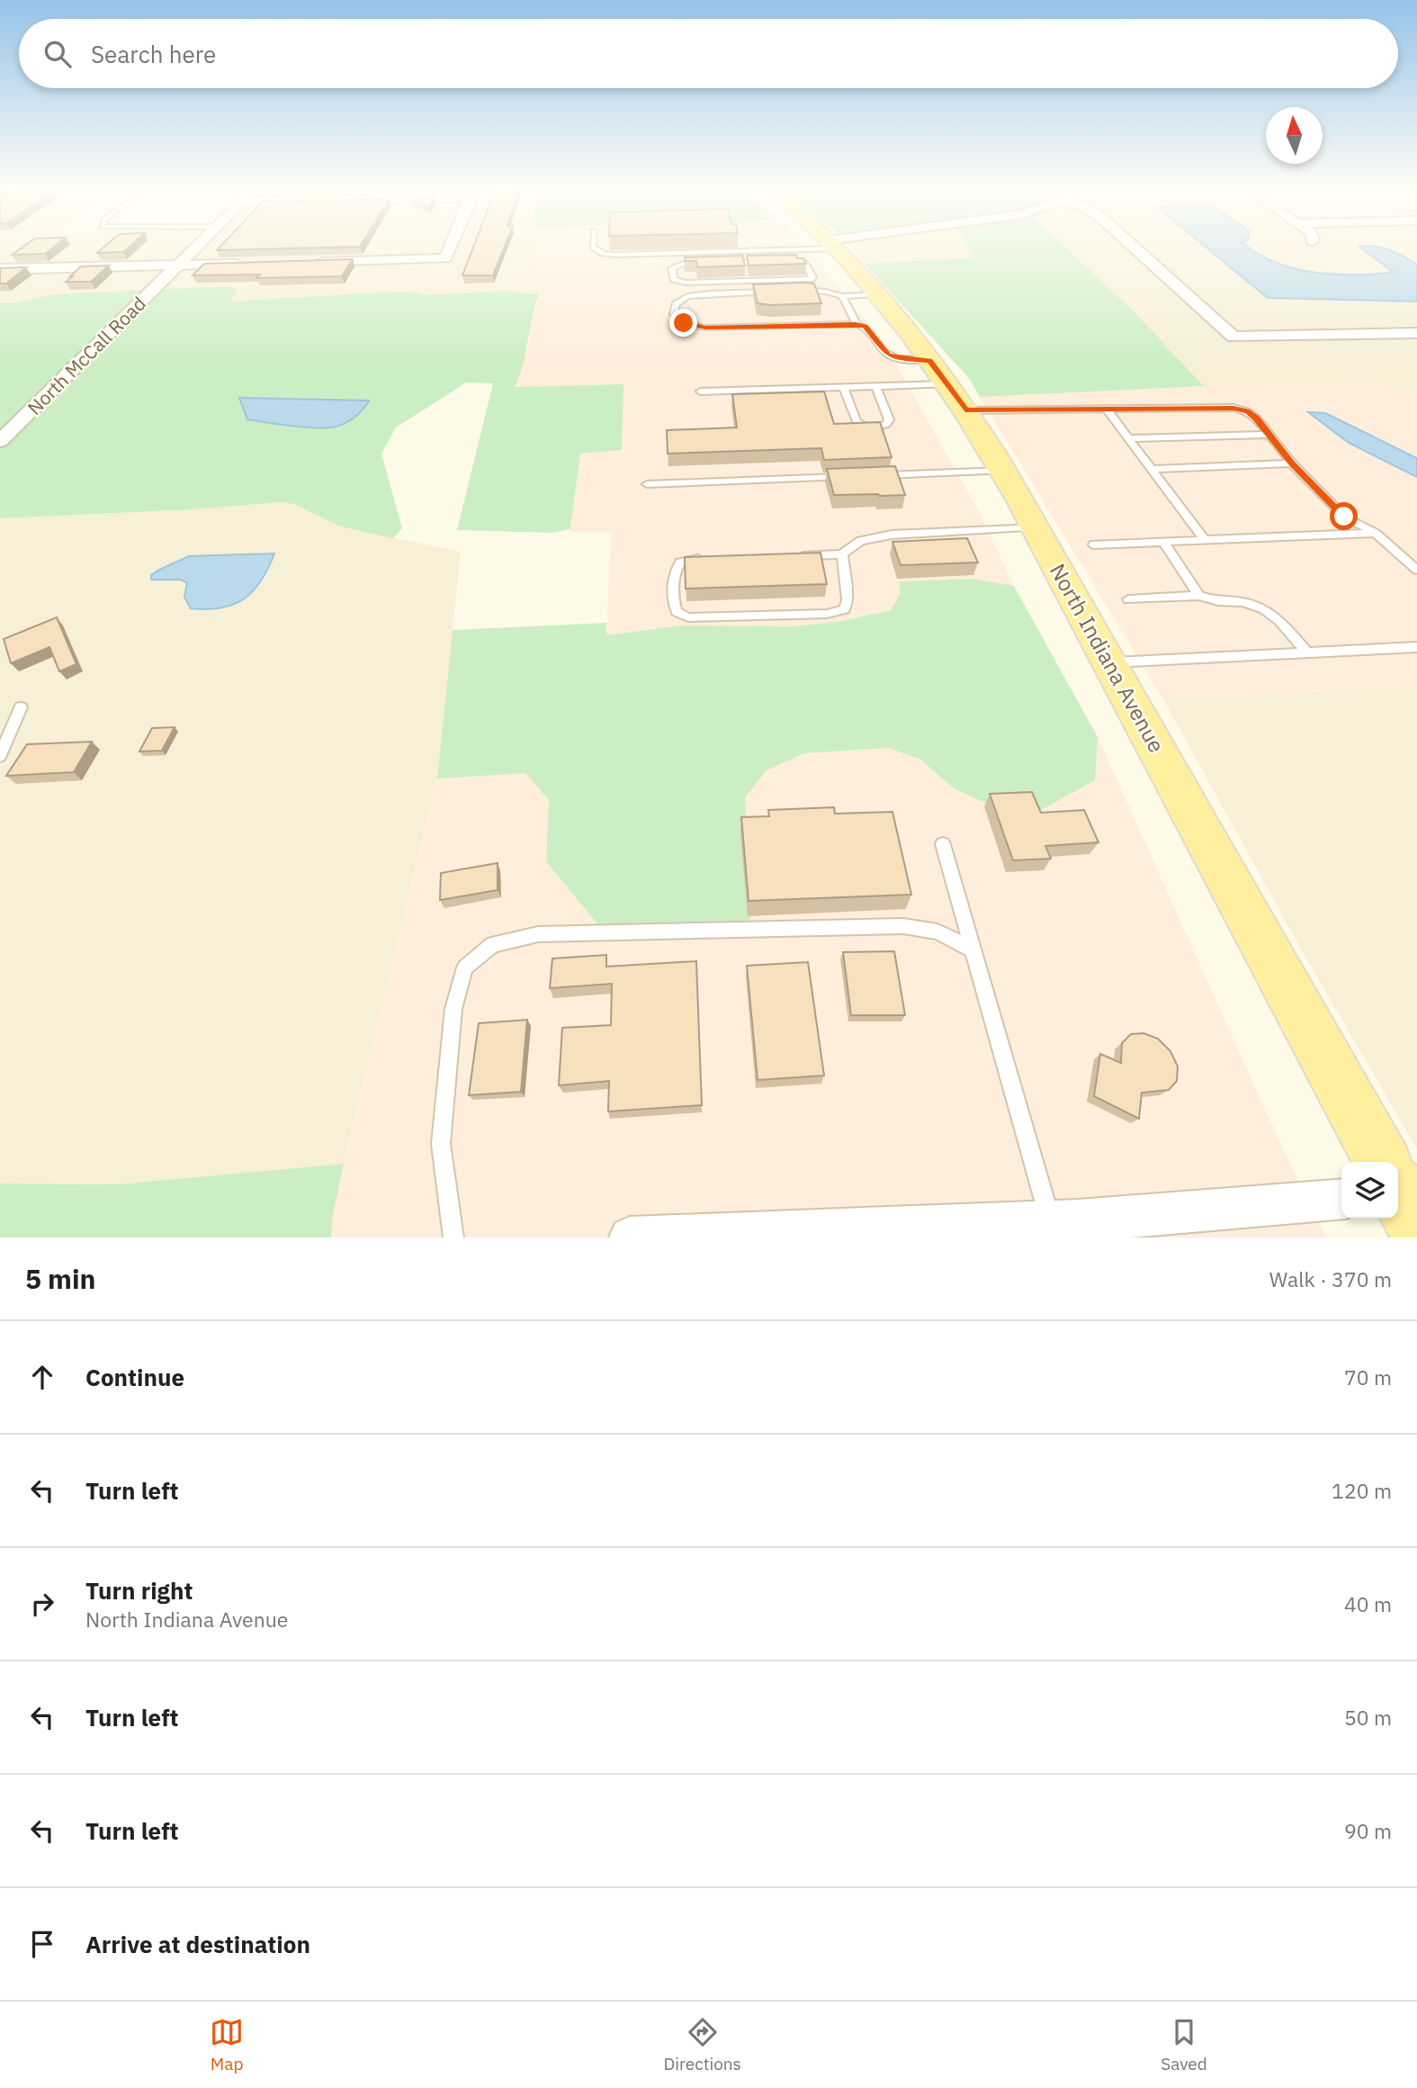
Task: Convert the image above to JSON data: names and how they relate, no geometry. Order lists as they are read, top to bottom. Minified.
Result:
{"streets":{"main road":["North Indiana Avenue"],"street":["North McCall Road"]},"north":"top","page":{"search":"Search here","heading":["5 min","Walk · 370 m"],"list":[["Continue","70 m"],["Turn left","120 m"],["Turn right","North Indiana Avenue","40 m"],["Turn left","50 m"],["Turn left","90 m"],"Arrive at destination"],"nav":["Map","Directions","Saved"]}}
